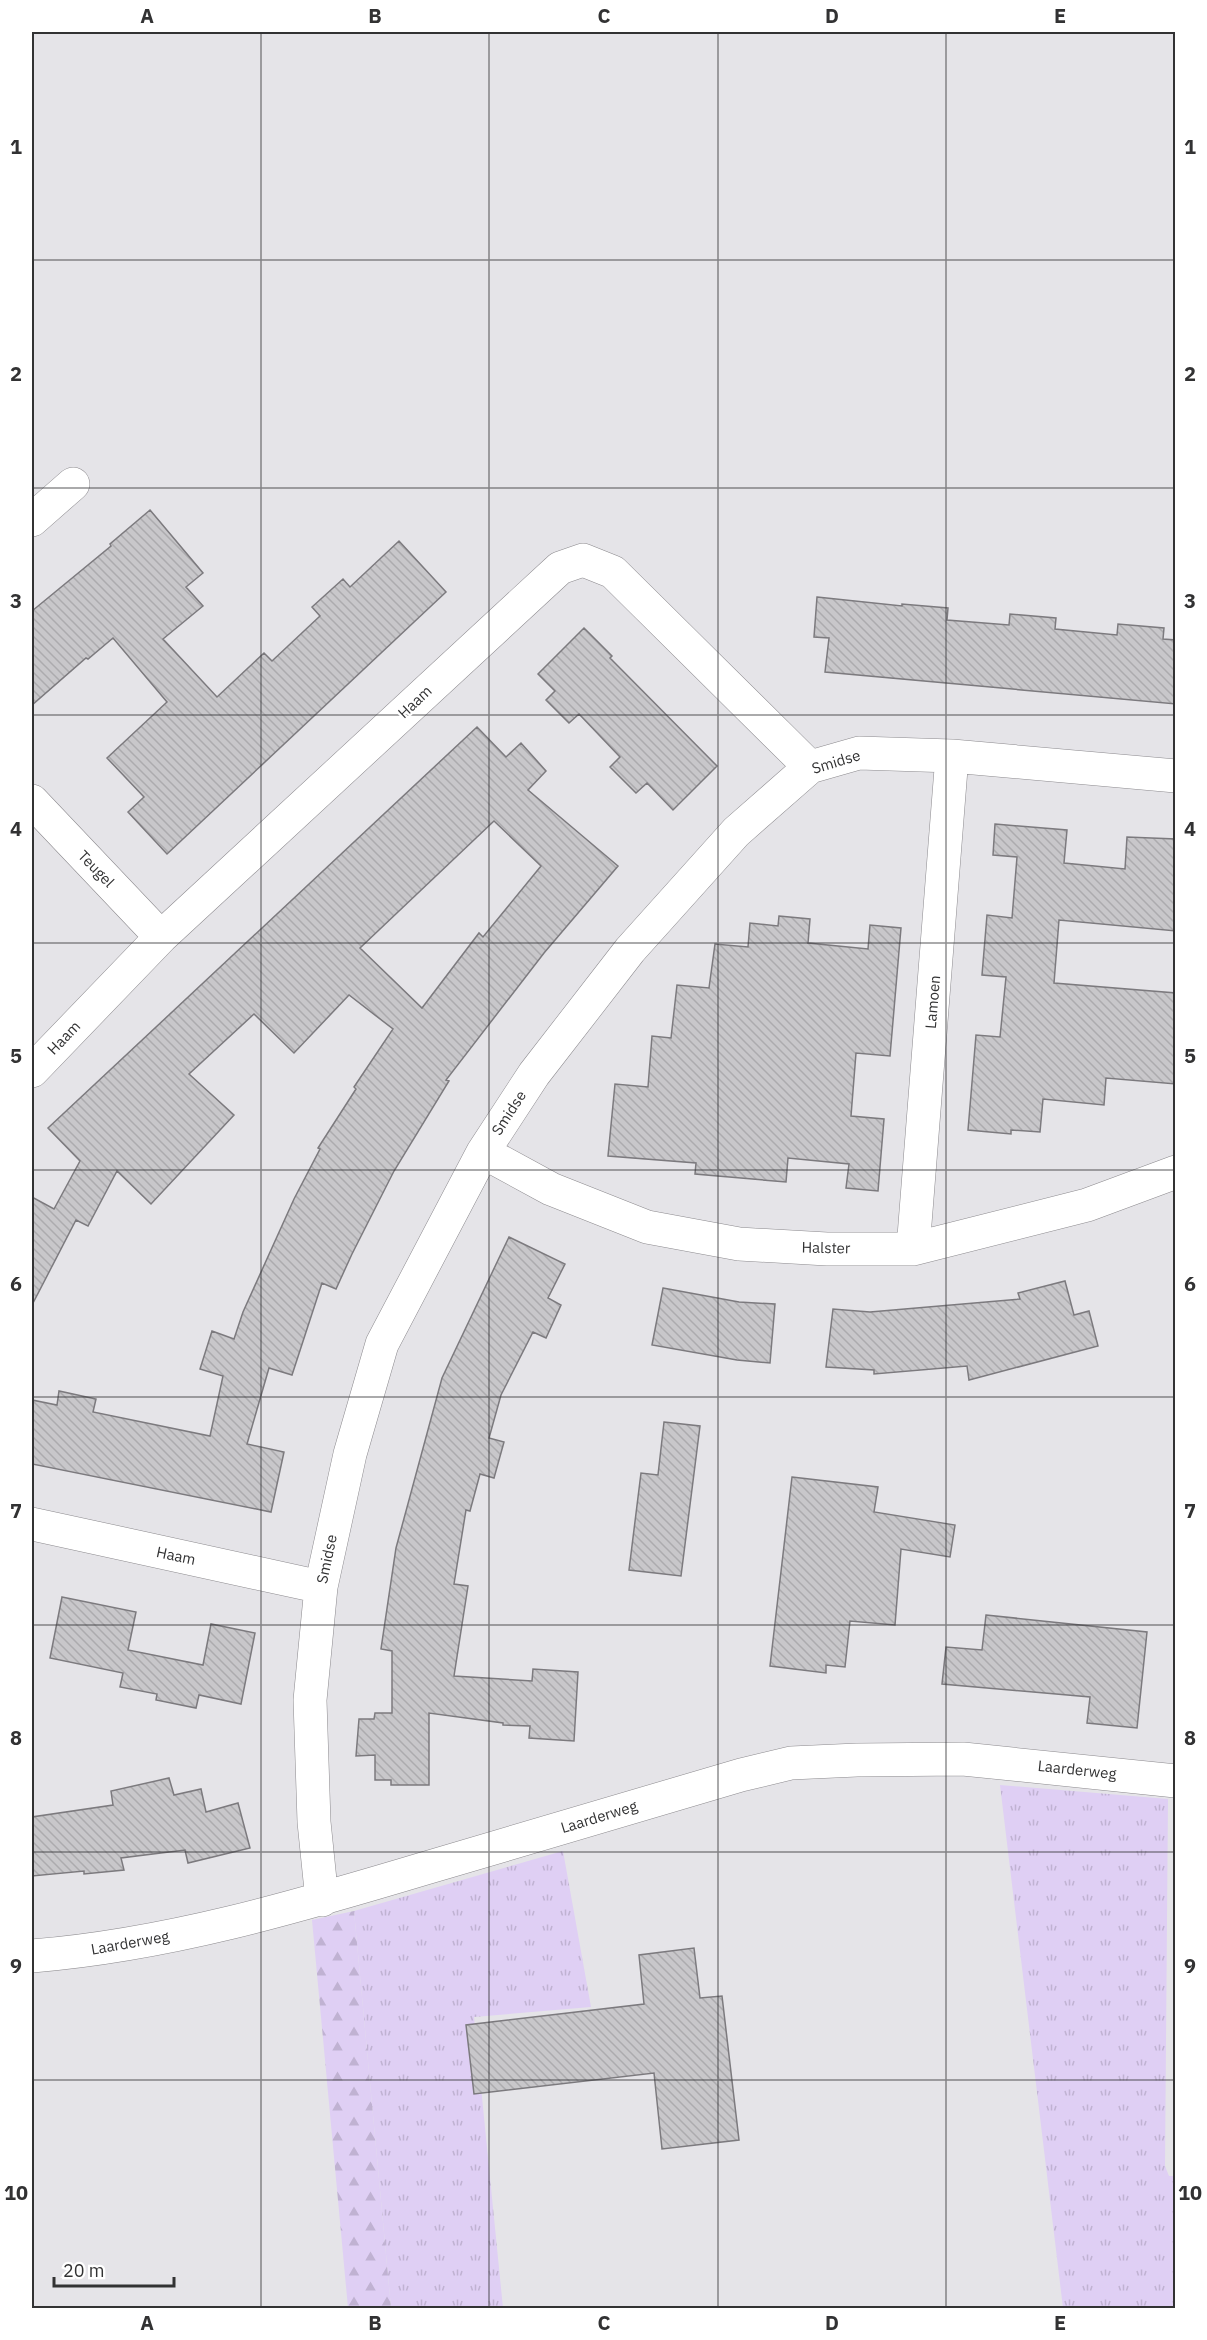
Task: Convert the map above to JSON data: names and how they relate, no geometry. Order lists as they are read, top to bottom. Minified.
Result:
{"streets":{"street":["Haam","Smidse","Teugel","Lamoen","Halster","Laarderweg"]},"crossings":[["Haam","Smidse"],["Haam","Teugel"],["Smidse","Lamoen"],["Smidse","Halster"],["Smidse","Laarderweg"],["Lamoen","Halster"]],"scale_bar":"20 m","grid":{"columns":["A","B","C","D","E"],"rows":["1","2","3","4","5","6","7","8","9","10"]}}
